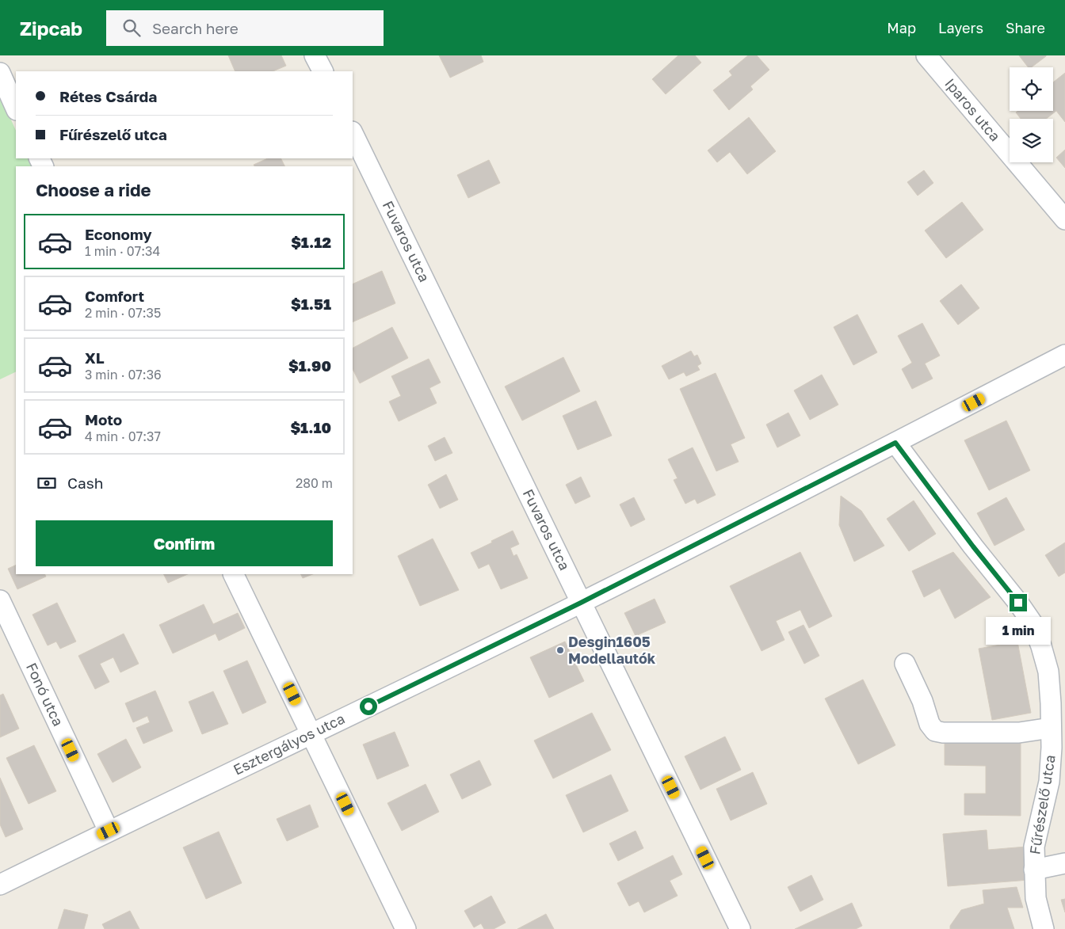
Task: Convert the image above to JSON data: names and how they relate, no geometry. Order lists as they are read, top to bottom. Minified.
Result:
{"streets":{"street":["Iparos utca","Fuvaros utca","Fonó utca","Esztergályos utca","Fűrészelő utca"]},"crossings":[["Fuvaros utca","Esztergályos utca"],["Fonó utca","Esztergályos utca"],["Esztergályos utca","Fűrészelő utca"]],"places":["Desgin1605 Modellautók"],"page":{"header":"Zipcab","search":"Search here","nav":["Map","Layers","Share"],"banner":["Rétes Csárda","Fűrészelő utca"],"heading":"Choose a ride","list":[{"name":"Economy","note":"1 min · 07:34","value":"$1.12"},{"name":"Comfort","note":"2 min · 07:35","value":"$1.51"},{"name":"XL","note":"3 min · 07:36","value":"$1.90"},{"name":"Moto","note":"4 min · 07:37","value":"$1.10"}],"pay":["Cash","280 m"],"buttons":"Confirm","bubble":"1 min"}}
